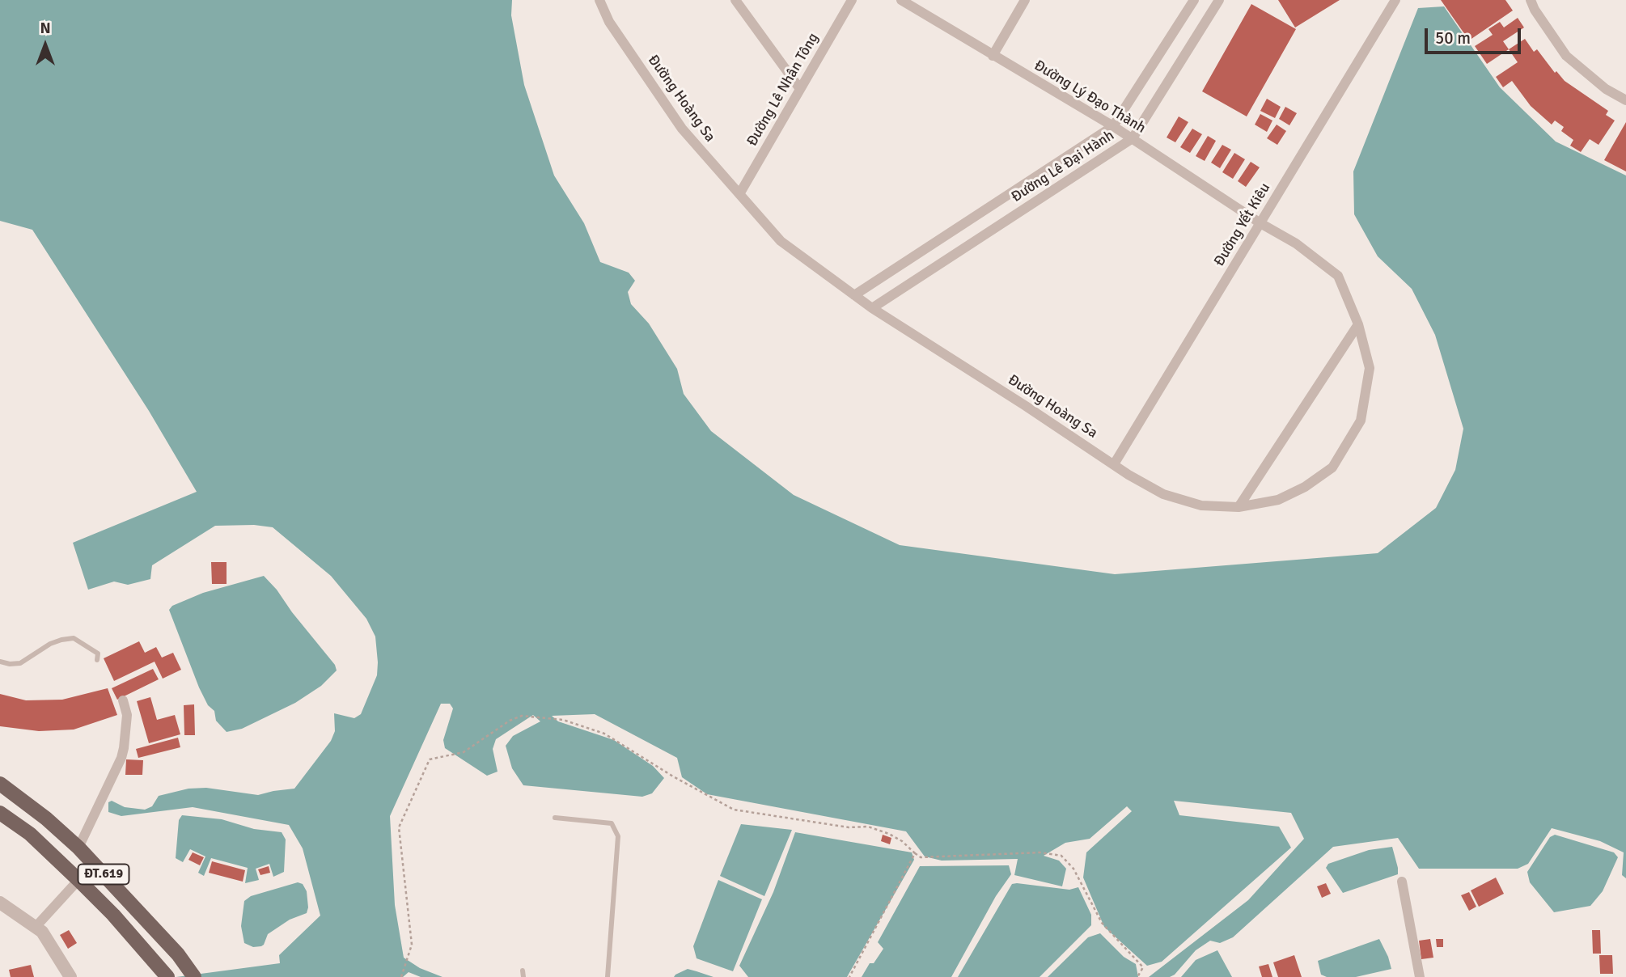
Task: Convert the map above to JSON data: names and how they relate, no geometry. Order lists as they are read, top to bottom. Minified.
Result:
{"streets":{"main road":["ĐT.619"],"street":["Đường Lê Nhân Tông","Đường Lý Đạo Thành","Đường Hoàng Sa","Đường Lê Đại Hành","Đường Yết Kiêu"]},"crossings":[["Đường Lê Nhân Tông","Đường Hoàng Sa"],["Đường Lý Đạo Thành","Đường Hoàng Sa"],["Đường Lý Đạo Thành","Đường Lê Đại Hành"],["Đường Lý Đạo Thành","Đường Yết Kiêu"],["Đường Hoàng Sa","Đường Lê Đại Hành"],["Đường Hoàng Sa","Đường Yết Kiêu"]],"scale_bar":"50 m","north":"top"}
